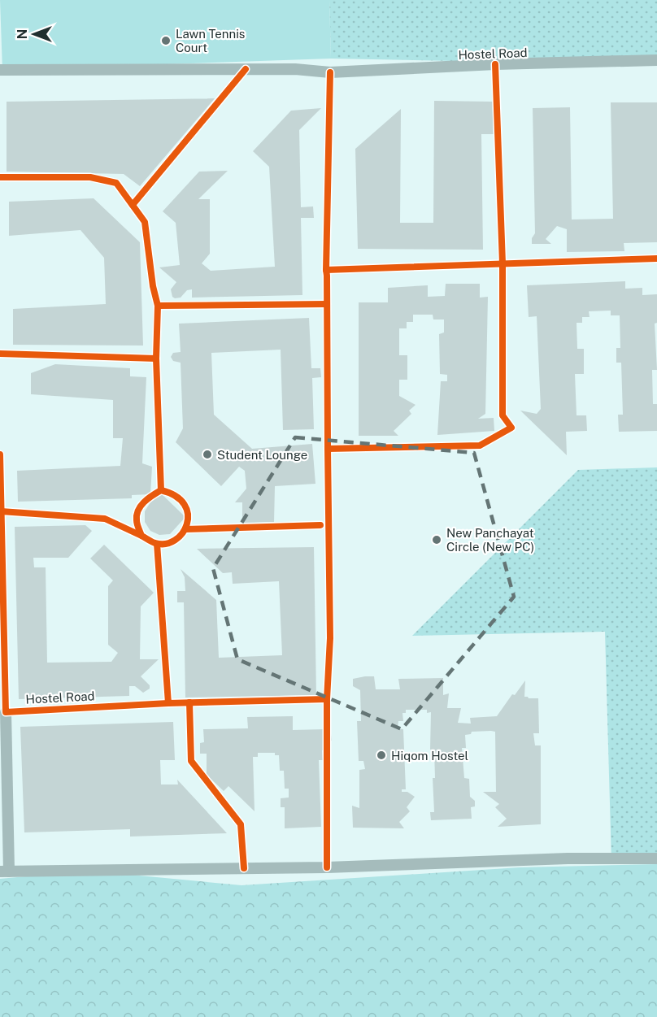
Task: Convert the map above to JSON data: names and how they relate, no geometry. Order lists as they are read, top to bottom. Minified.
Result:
{"streets":{"lane":["Hostel Road"]},"places":["Lawn Tennis Court","Student Lounge","New Panchayat Circle (New PC)","Hiqom Hostel"],"north":"left"}
